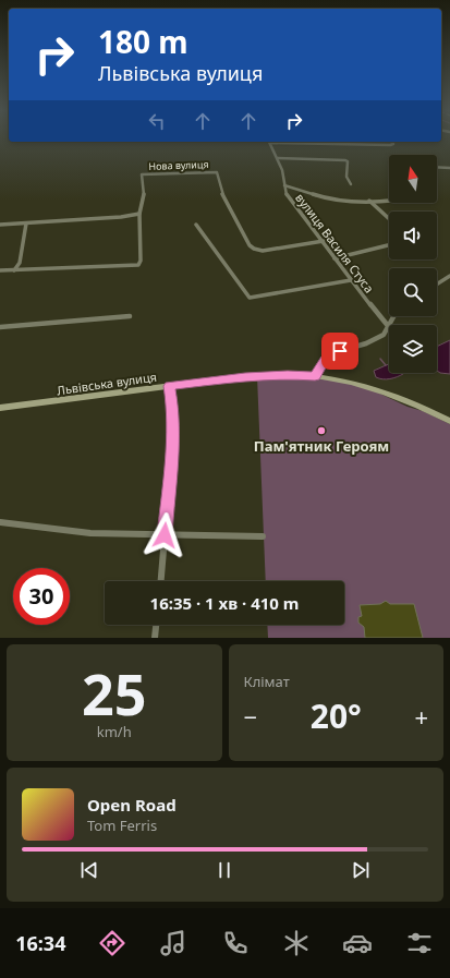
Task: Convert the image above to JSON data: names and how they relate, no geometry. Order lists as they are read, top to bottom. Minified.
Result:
{"streets":{"main road":["Львівська вулиця"],"street":["Нова вулиця","вулиця Василя Стуса"]},"crossings":[["Нова вулиця","вулиця Василя Стуса"]],"places":["Пам'ятник Героям"],"north":"top","page":{"turn":["180 m","Львівська вулиця"],"limit":"30","trip":"16:35 · 1 хв · 410 m","tile":[["25","km/h"],"Клімат"],"heat":["−","20°","+"],"song":["Open Road","Tom Ferris"],"tabs":"16:34"}}
